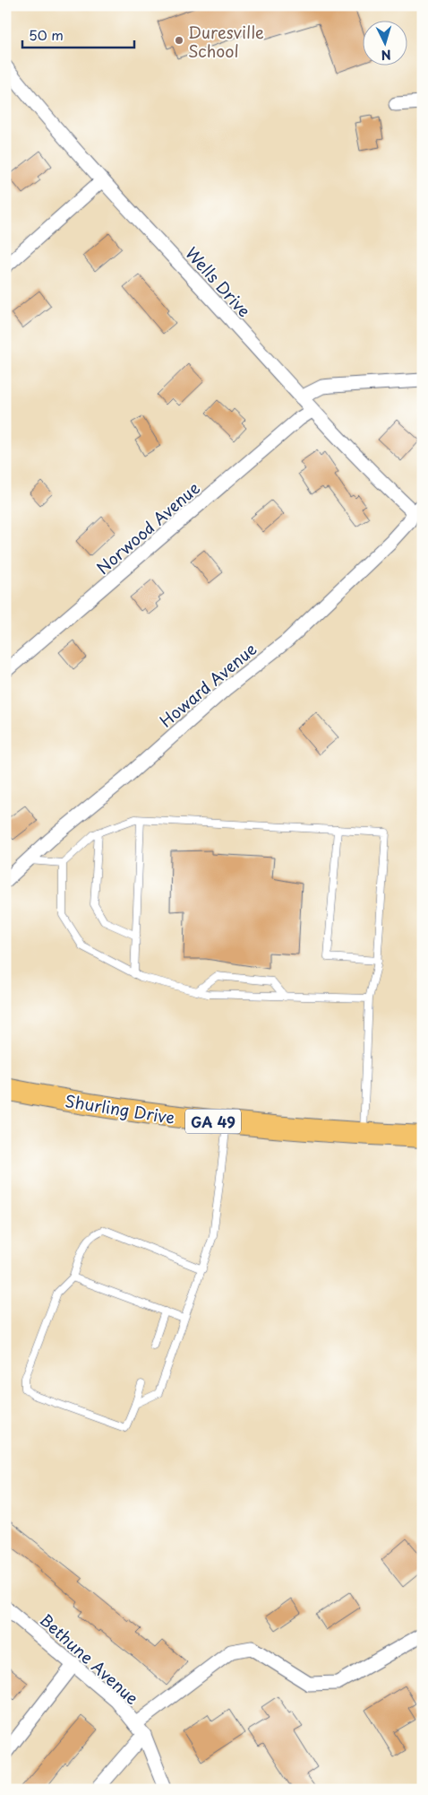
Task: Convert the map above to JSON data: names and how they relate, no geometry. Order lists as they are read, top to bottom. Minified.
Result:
{"streets":{"main road":["Shurling Drive","GA 49"],"street":["Wells Drive","Norwood Avenue","Howard Avenue","Bethune Avenue"]},"crossings":[["Wells Drive","Norwood Avenue"],["Wells Drive","Howard Avenue"]],"places":["Duresville School"],"scale_bar":"50 m","north":"bottom"}
